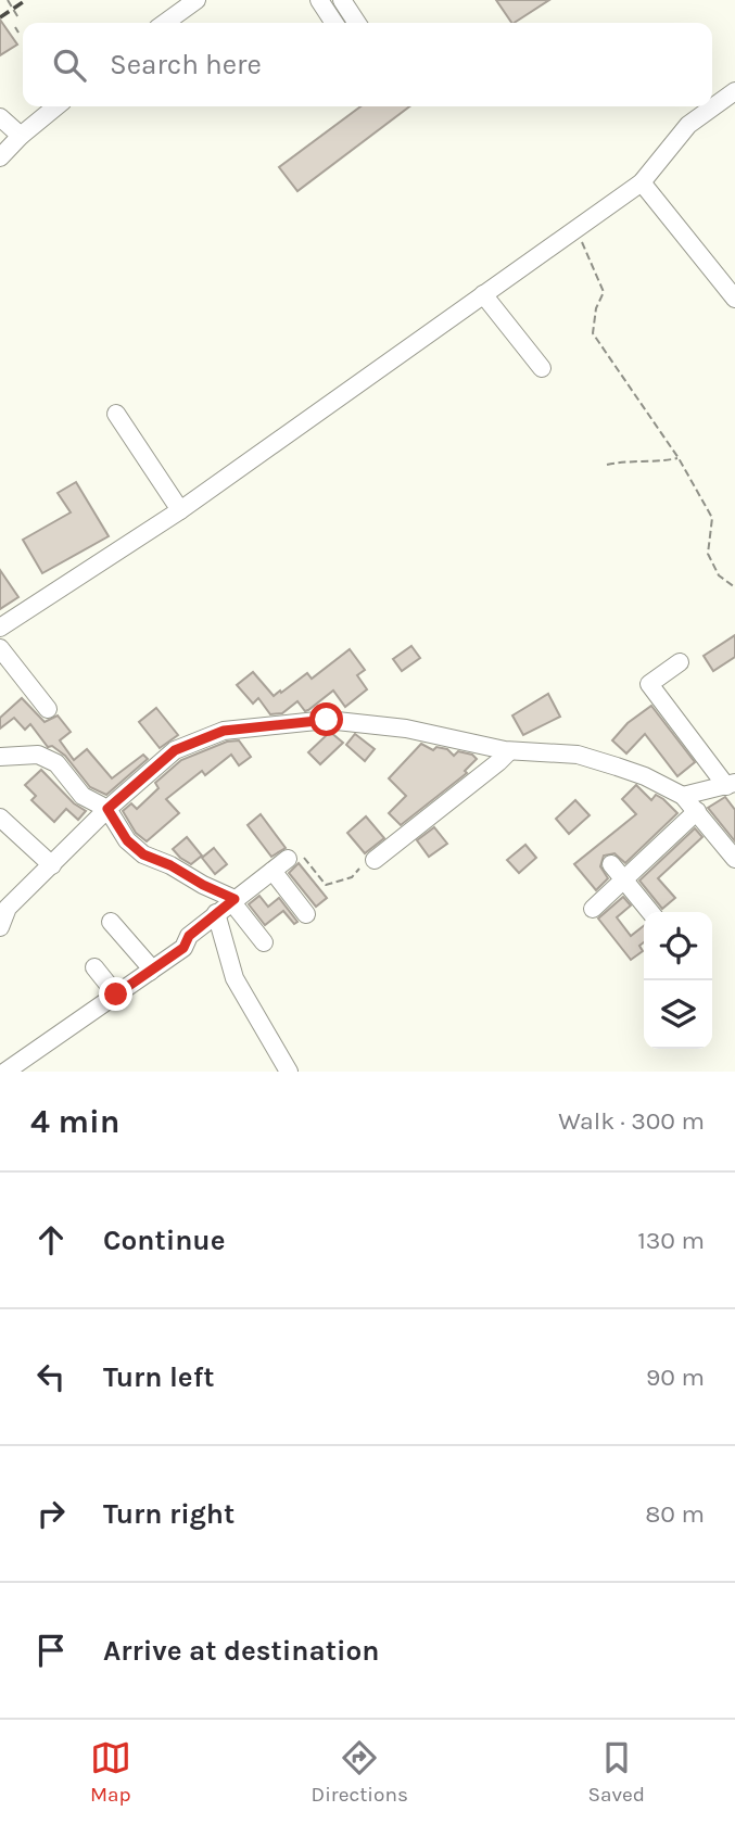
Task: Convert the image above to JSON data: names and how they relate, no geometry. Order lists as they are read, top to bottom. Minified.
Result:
{"page":{"search":"Search here","heading":["4 min","Walk · 300 m"],"list":[["Continue","130 m"],["Turn left","90 m"],["Turn right","80 m"],"Arrive at destination"],"nav":["Map","Directions","Saved"]}}
